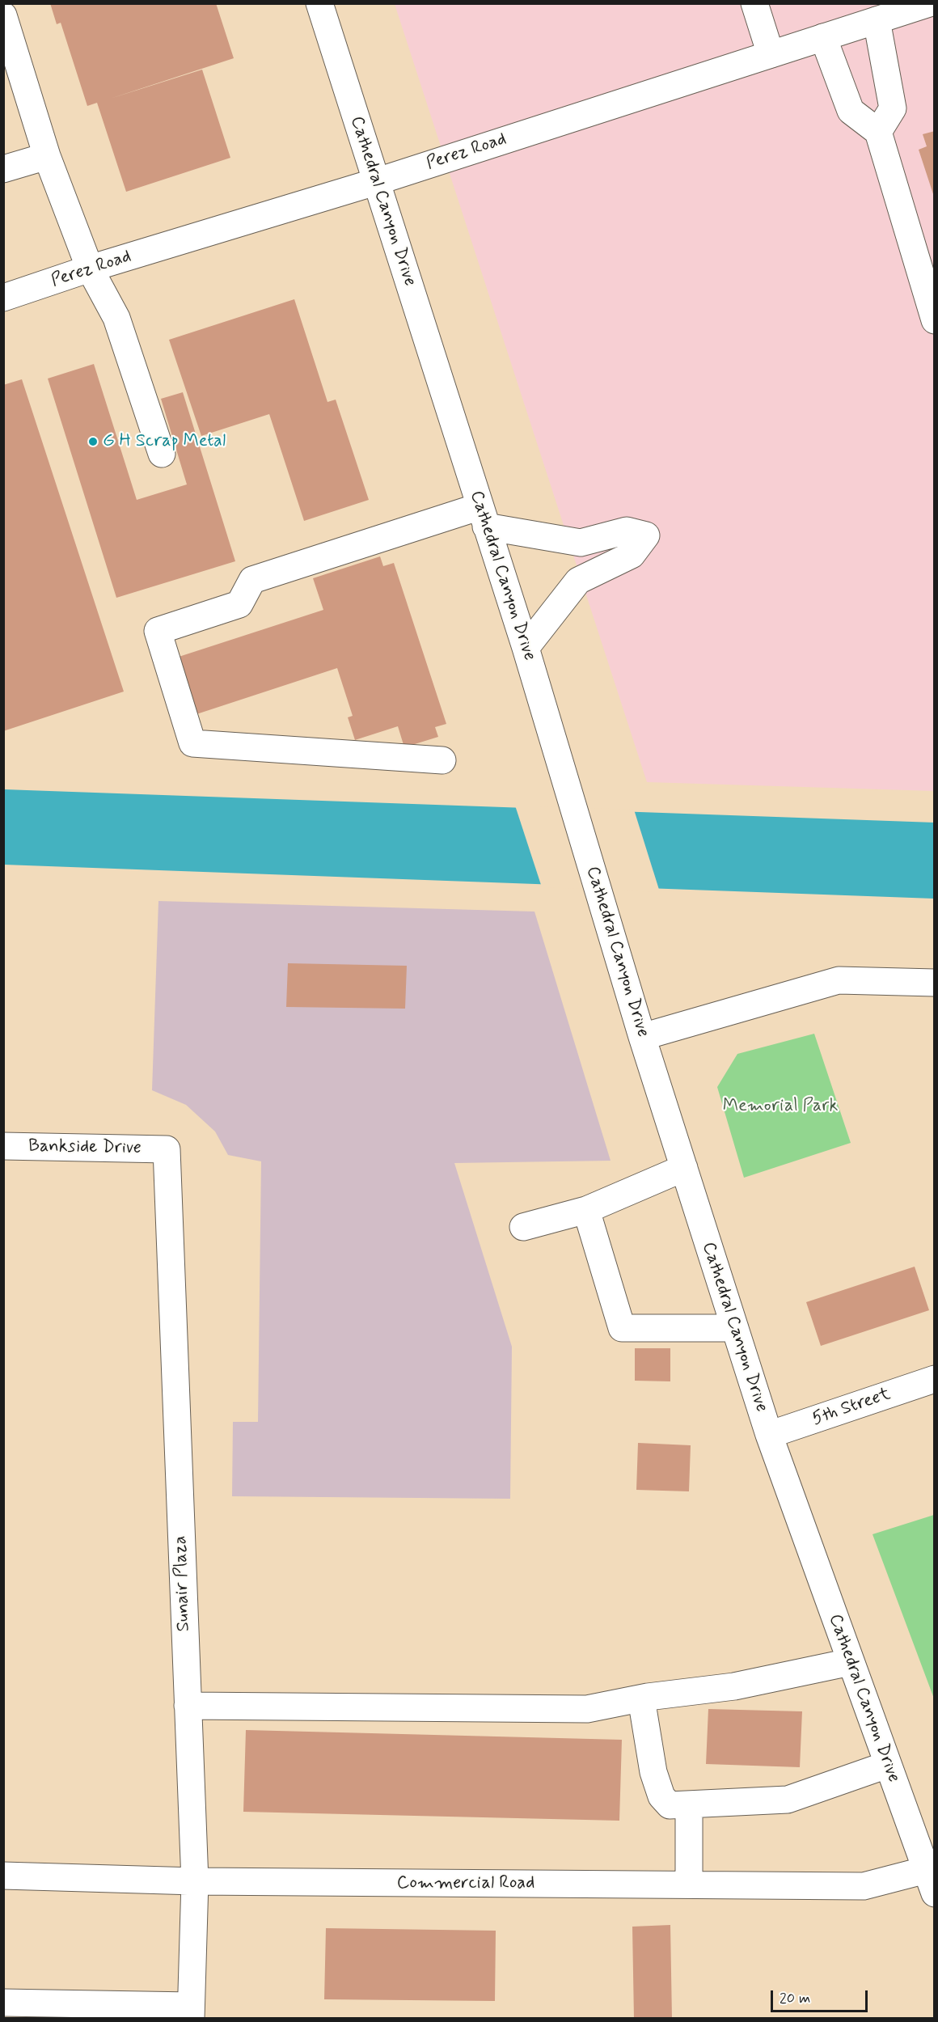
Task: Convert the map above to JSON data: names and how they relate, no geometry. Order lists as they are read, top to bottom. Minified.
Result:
{"streets":{"street":["Perez Road","Cathedral Canyon Drive","Bankside Drive","5th Street","Sunair Plaza","Commercial Road"]},"crossings":[["Perez Road","Cathedral Canyon Drive"],["Cathedral Canyon Drive","5th Street"],["Cathedral Canyon Drive","Commercial Road"],["Bankside Drive","Sunair Plaza"],["Sunair Plaza","Commercial Road"]],"parks":["Memorial Park"],"places":["G H Scrap Metal"],"scale_bar":"20 m"}
